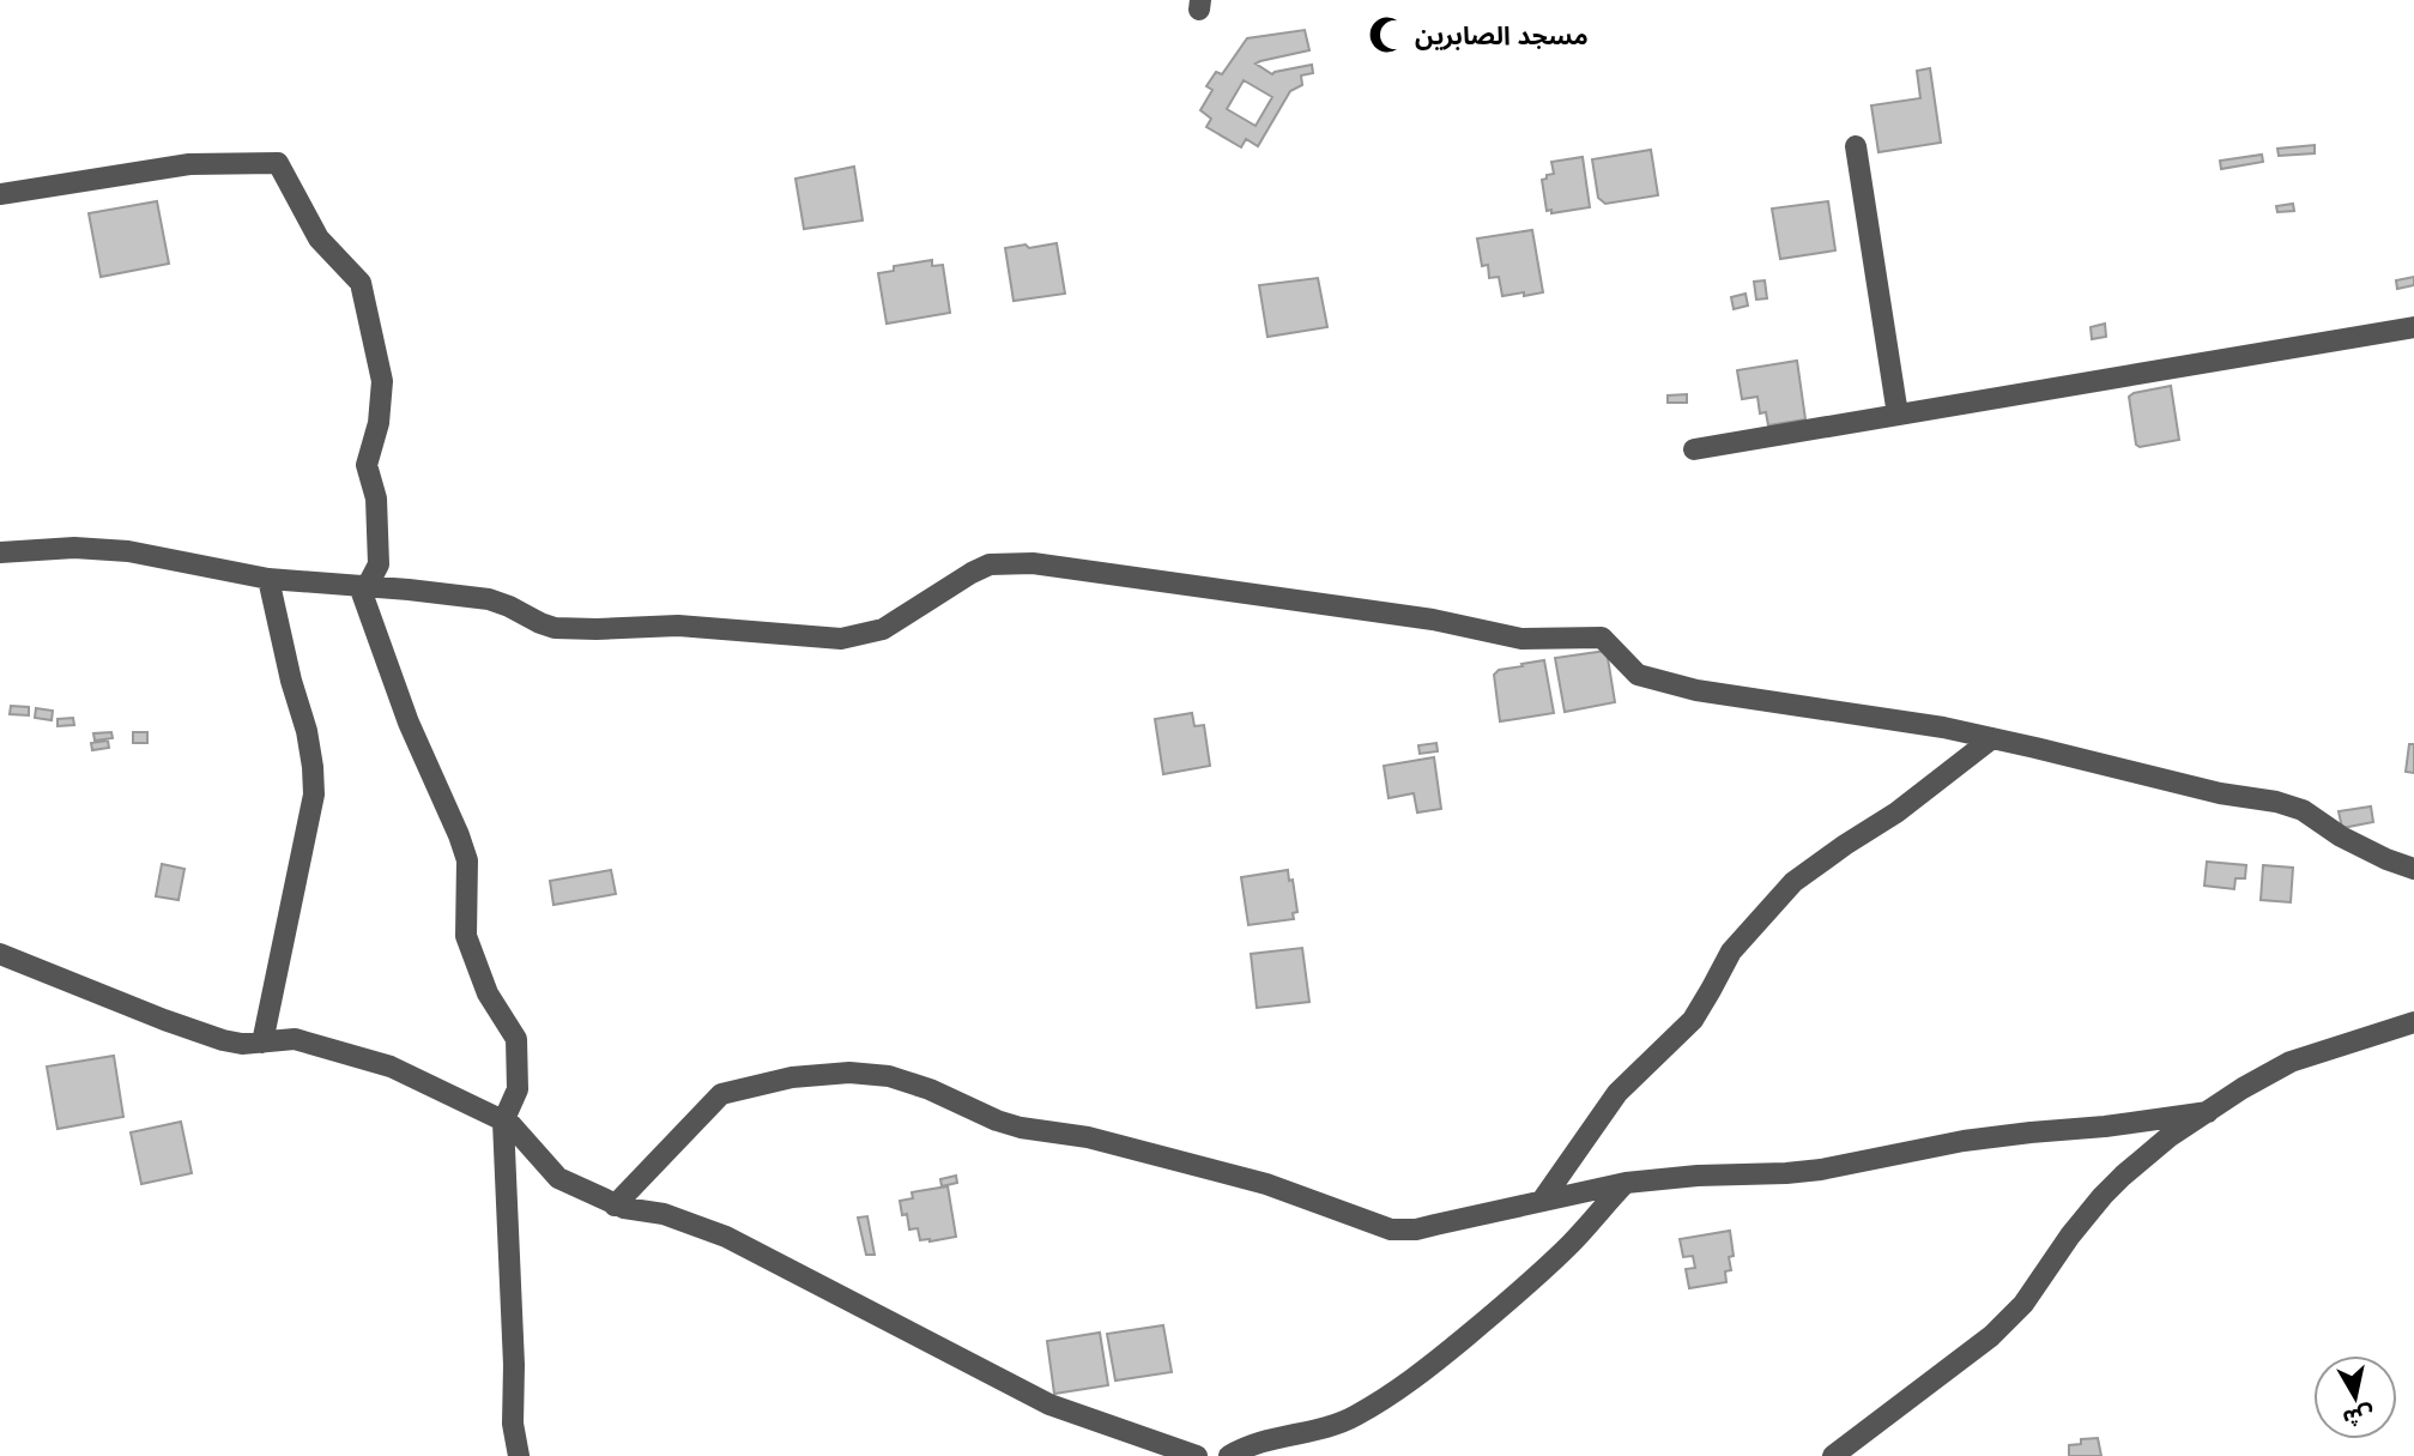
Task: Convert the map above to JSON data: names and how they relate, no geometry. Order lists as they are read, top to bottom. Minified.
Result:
{"places":{"mosque":["مسجد الصابرين"]},"north":"bottom"}
